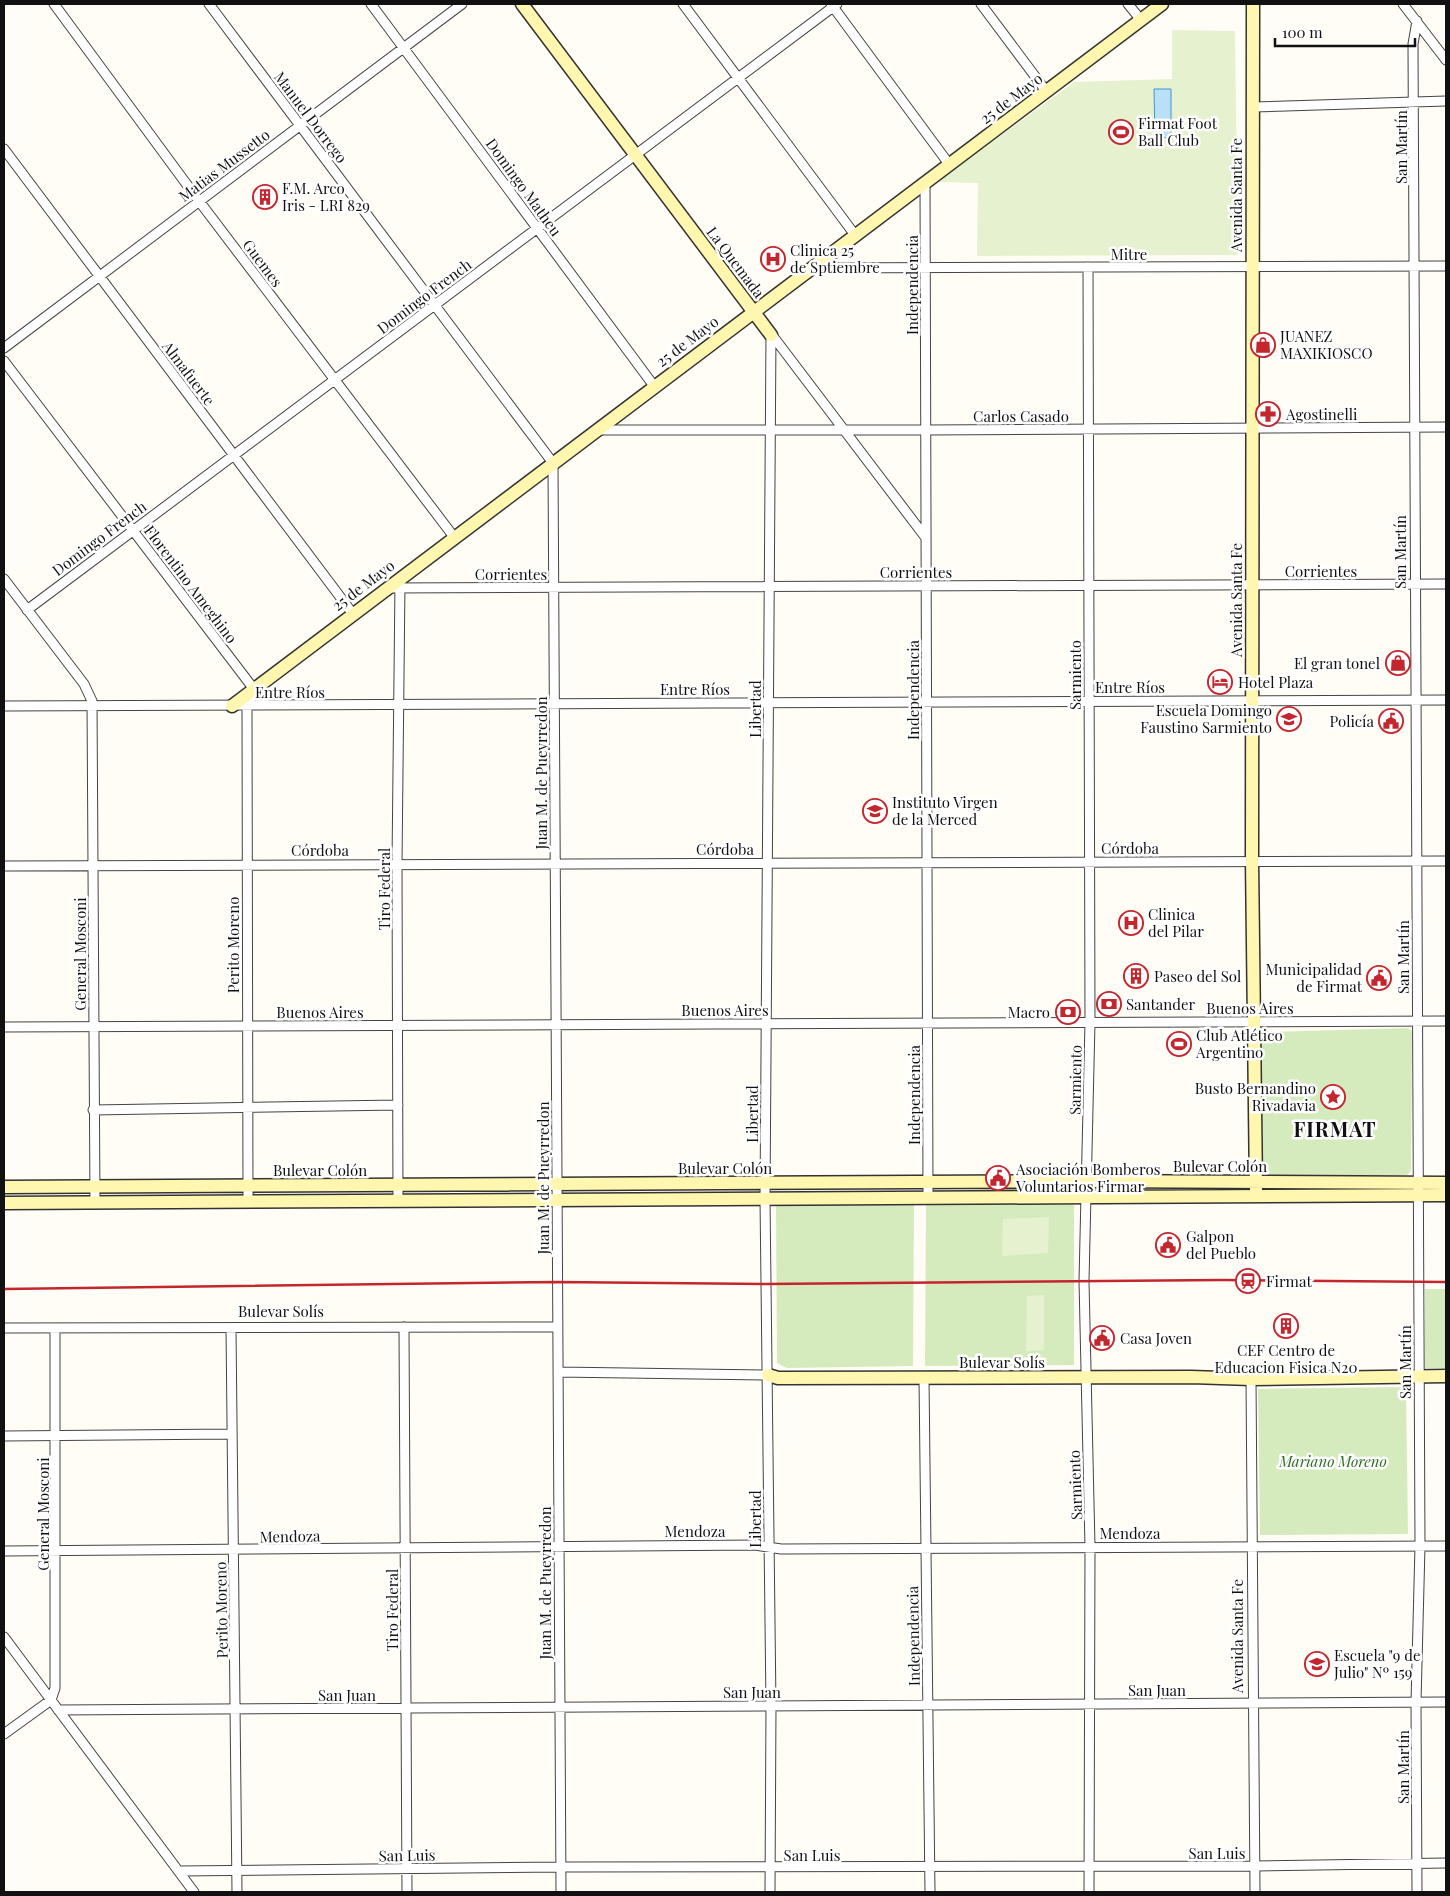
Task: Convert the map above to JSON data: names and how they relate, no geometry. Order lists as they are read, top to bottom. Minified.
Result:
{"streets":{"street":["25 de Mayo","Manuel Dorrego","San Martín","Matias Mussetto","Domingo Matheu","Avenida Santa Fe","Mitre","La Quemada","Guemes","Independencia","Domingo French","Almafuerte","Carlos Casado","Corrientes","Florentino Ameghino","Sarmiento","Entre Ríos","Libertad","Juan M. de Pueyrredon","Córdoba","Tiro Federal","Perito Moreno","General Mosconi","Buenos Aires","Bulevar Colón","Bulevar Solís","Mendoza","San Juan","San Luis"]},"crossings":[["25 de Mayo","Manuel Dorrego"],["25 de Mayo","Domingo Matheu"],["25 de Mayo","Mitre"],["25 de Mayo","La Quemada"],["25 de Mayo","Guemes"],["25 de Mayo","Independencia"],["25 de Mayo","Almafuerte"],["25 de Mayo","Carlos Casado"],["25 de Mayo","Corrientes"],["25 de Mayo","Florentino Ameghino"],["25 de Mayo","Entre Ríos"],["25 de Mayo","Juan M. de Pueyrredon"],["25 de Mayo","Tiro Federal"],["25 de Mayo","Perito Moreno"],["Manuel Dorrego","Matias Mussetto"],["Manuel Dorrego","Domingo French"],["Manuel Dorrego","Juan M. de Pueyrredon"],["San Martín","Mitre"],["San Martín","Carlos Casado"],["San Martín","Corrientes"],["San Martín","Entre Ríos"],["San Martín","Córdoba"],["San Martín","Buenos Aires"],["San Martín","Bulevar Colón"],["San Martín","Bulevar Solís"],["San Martín","Mendoza"],["San Martín","San Juan"],["San Martín","San Luis"],["Matias Mussetto","Domingo Matheu"],["Matias Mussetto","Guemes"],["Matias Mussetto","Almafuerte"],["Domingo Matheu","Domingo French"],["Avenida Santa Fe","Mitre"],["Avenida Santa Fe","Carlos Casado"],["Avenida Santa Fe","Corrientes"],["Avenida Santa Fe","Entre Ríos"],["Avenida Santa Fe","Córdoba"],["Avenida Santa Fe","Buenos Aires"],["Avenida Santa Fe","Bulevar Colón"],["Avenida Santa Fe","Bulevar Solís"],["Avenida Santa Fe","Mendoza"],["Avenida Santa Fe","San Juan"],["Avenida Santa Fe","San Luis"],["Mitre","Independencia"],["Mitre","Sarmiento"],["La Quemada","Independencia"],["La Quemada","Domingo French"],["La Quemada","Carlos Casado"],["La Quemada","Libertad"],["Guemes","Domingo French"],["Independencia","Carlos Casado"],["Independencia","Corrientes"],["Independencia","Entre Ríos"],["Independencia","Córdoba"],["Independencia","Buenos Aires"],["Independencia","Bulevar Colón"],["Independencia","Bulevar Solís"],["Independencia","Mendoza"],["Independencia","San Juan"],["Independencia","San Luis"],["Domingo French","Almafuerte"],["Domingo French","Florentino Ameghino"],["Carlos Casado","Sarmiento"],["Carlos Casado","Libertad"],["Corrientes","Sarmiento"],["Corrientes","Libertad"],["Corrientes","Juan M. de Pueyrredon"],["Corrientes","Tiro Federal"],["Florentino Ameghino","Entre Ríos"],["Florentino Ameghino","Perito Moreno"],["Sarmiento","Entre Ríos"],["Sarmiento","Córdoba"],["Sarmiento","Buenos Aires"],["Sarmiento","Bulevar Colón"],["Sarmiento","Bulevar Solís"],["Sarmiento","Mendoza"],["Sarmiento","San Juan"],["Sarmiento","San Luis"],["Entre Ríos","Libertad"],["Entre Ríos","Juan M. de Pueyrredon"],["Entre Ríos","Tiro Federal"],["Entre Ríos","Perito Moreno"],["Entre Ríos","General Mosconi"],["Libertad","Córdoba"],["Libertad","Buenos Aires"],["Libertad","Bulevar Colón"],["Libertad","Bulevar Solís"],["Libertad","Mendoza"],["Libertad","San Juan"],["Libertad","San Luis"],["Juan M. de Pueyrredon","Córdoba"],["Juan M. de Pueyrredon","Buenos Aires"],["Juan M. de Pueyrredon","Bulevar Colón"],["Juan M. de Pueyrredon","Bulevar Solís"],["Juan M. de Pueyrredon","Mendoza"],["Juan M. de Pueyrredon","San Juan"],["Juan M. de Pueyrredon","San Luis"],["Córdoba","Tiro Federal"],["Córdoba","Perito Moreno"],["Córdoba","General Mosconi"],["Tiro Federal","Buenos Aires"],["Tiro Federal","Bulevar Colón"],["Tiro Federal","Bulevar Solís"],["Tiro Federal","Mendoza"],["Tiro Federal","San Juan"],["Tiro Federal","San Luis"],["Perito Moreno","Buenos Aires"],["Perito Moreno","Bulevar Colón"],["Perito Moreno","Bulevar Solís"],["Perito Moreno","Mendoza"],["Perito Moreno","San Juan"],["Perito Moreno","San Luis"],["General Mosconi","Buenos Aires"],["General Mosconi","Bulevar Colón"],["General Mosconi","Bulevar Solís"],["General Mosconi","Mendoza"]],"districts":["FIRMAT"],"parks":["Mariano Moreno"],"places":{"sports":["Firmat Foot Ball Club","Club Atlético Argentino"],"building":["F.M. Arco Iris - LRI 829","Paseo del Sol","CEF Centro de Educacion Fisica N20"],"hospital":["Clinica 25 de Sptiembre","Clinica del Pilar"],"shop":["JUANEZ MAXIKIOSCO","El gran tonel"],"pharmacy":["Agostinelli"],"hotel":["Hotel Plaza"],"school or university":["Escuela Domingo Faustino Sarmiento","Instituto Virgen de la Merced","Escuela \"9 de Julio\" Nº 159"],"public building":["Policía","Municipalidad de Firmat","Asociación Bomberos Voluntarios Firmar","Galpon del Pueblo","Casa Joven"],"bank":["Santander","Macro"],"place":["Busto Bernandino Rivadavia"],"station":["Firmat"]},"scale_bar":"100 m"}
